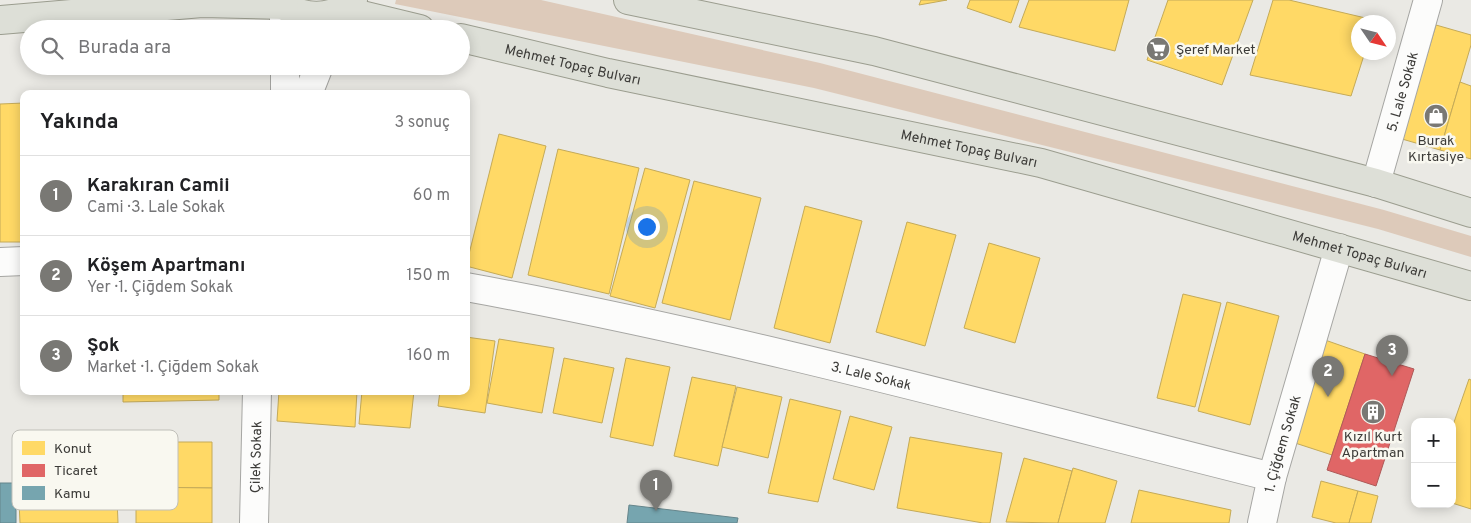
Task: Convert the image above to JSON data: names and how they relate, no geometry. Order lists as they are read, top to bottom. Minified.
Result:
{"streets":{"main road":["Mehmet Topaç Bulvarı"],"street":["5. Lale Sokak","3. Lale Sokak","1. Çiğdem Sokak","Çilek Sokak"]},"crossings":[["Mehmet Topaç Bulvarı","1. Çiğdem Sokak"],["3. Lale Sokak","1. Çiğdem Sokak"]],"places":{"supermarket":["Şeref Market"],"shop":["Burak Kırtasiye"],"building":["Kızıl Kurt Apartman"]},"legend":["Konut","Ticaret","Kamu"],"north":"bottom right","page":{"search":"Burada ara","heading":["Yakında","3 sonuç"],"list":[{"mark":"1","name":"Karakıran Camii","note":"Cami · 3. Lale Sokak","value":"60 m"},{"mark":"2","name":"Köşem Apartmanı","note":"Yer · 1. Çiğdem Sokak","value":"150 m"},{"mark":"3","name":"Şok","note":"Market · 1. Çiğdem Sokak","value":"160 m"}],"pins":["3","2","1"],"map_buttons":["+","−"]}}
